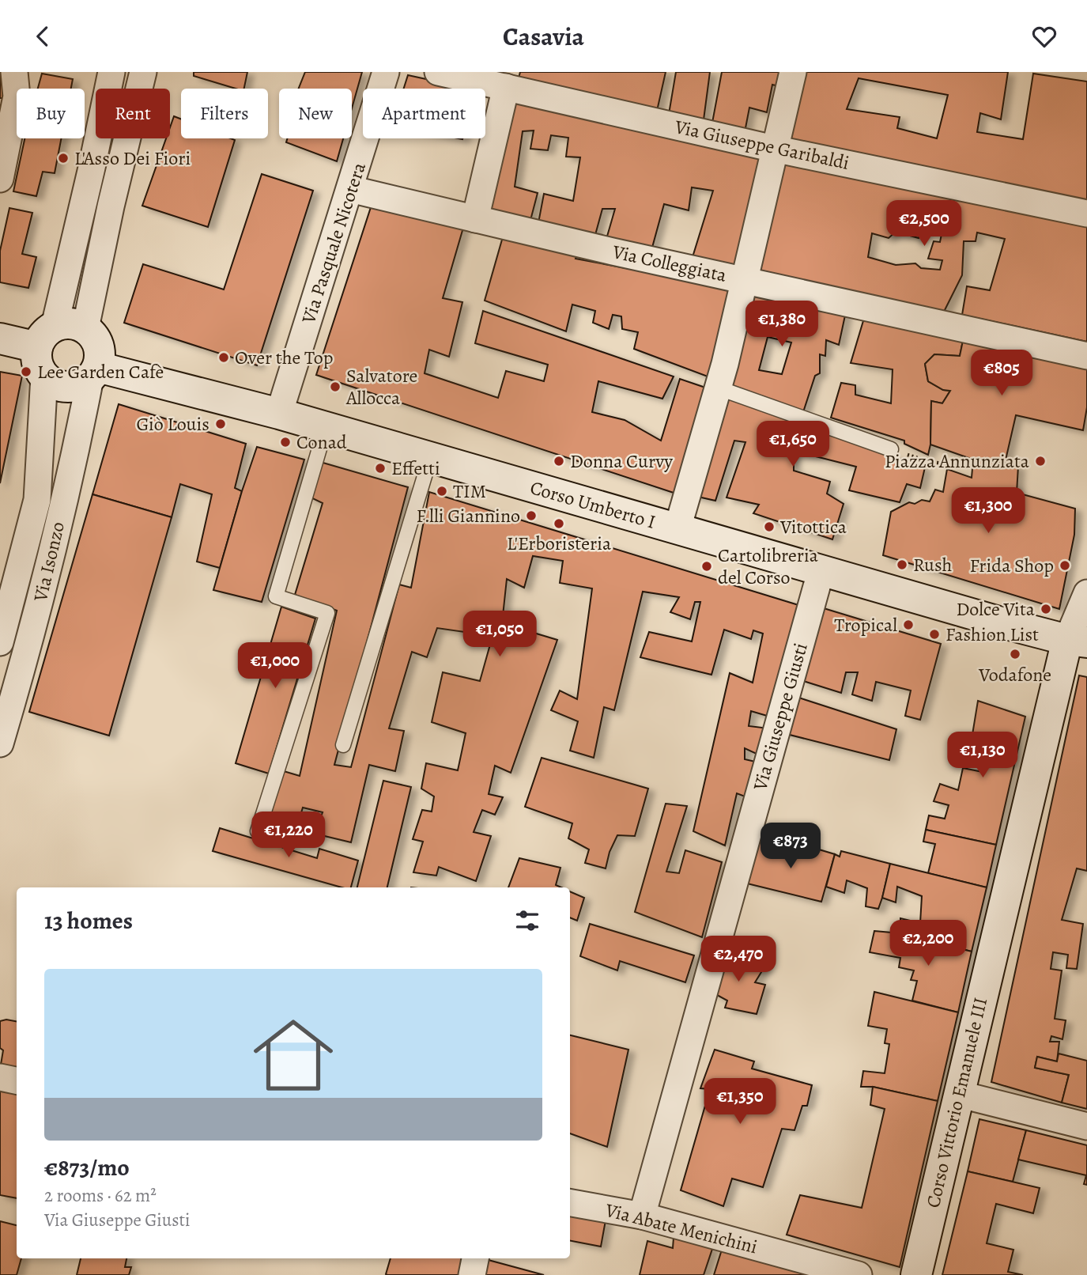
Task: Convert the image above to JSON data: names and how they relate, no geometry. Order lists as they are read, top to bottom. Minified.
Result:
{"streets":{"street":["Via Giuseppe Garibaldi","Via Pasquale Nicotera","Via Colleggiata","Corso Umberto I","Via Isonzo","Via Giuseppe Giusti","Corso Vittorio Emanuele III","Via Abate Menichini"]},"crossings":[["Via Pasquale Nicotera","Via Colleggiata"],["Via Pasquale Nicotera","Corso Umberto I"],["Corso Umberto I","Via Isonzo"],["Corso Umberto I","Via Giuseppe Giusti"],["Corso Umberto I","Corso Vittorio Emanuele III"],["Via Giuseppe Giusti","Via Abate Menichini"]],"places":["L'Asso Dei Fiori","Over the Top","Lee Garden Cafè","Salvatore Allocca","Giò Louis","Conad","Donna Curvy","Piazza Annunziata","Effetti","TIM","F.lli Giannino","L'Erboristeria","Vitottica","Rush","Frida Shop","Cartolibreria del Corso","Dolce Vita","Tropical","Fashion List","Vodafone"],"page":{"header":"Casavia","chip":["Buy","Rent","Filters","New","Apartment"],"price":["€2,500","€1,380","€805","€1,650","€1,300","€1,050","€1,000","€1,130","€1,220","€873","€2,200","€2,470","€1,350"],"heading":"13 homes","list":[{"name":"€873/mo","note":"2 rooms · 62 m² · Via Giuseppe Giusti"}]}}
